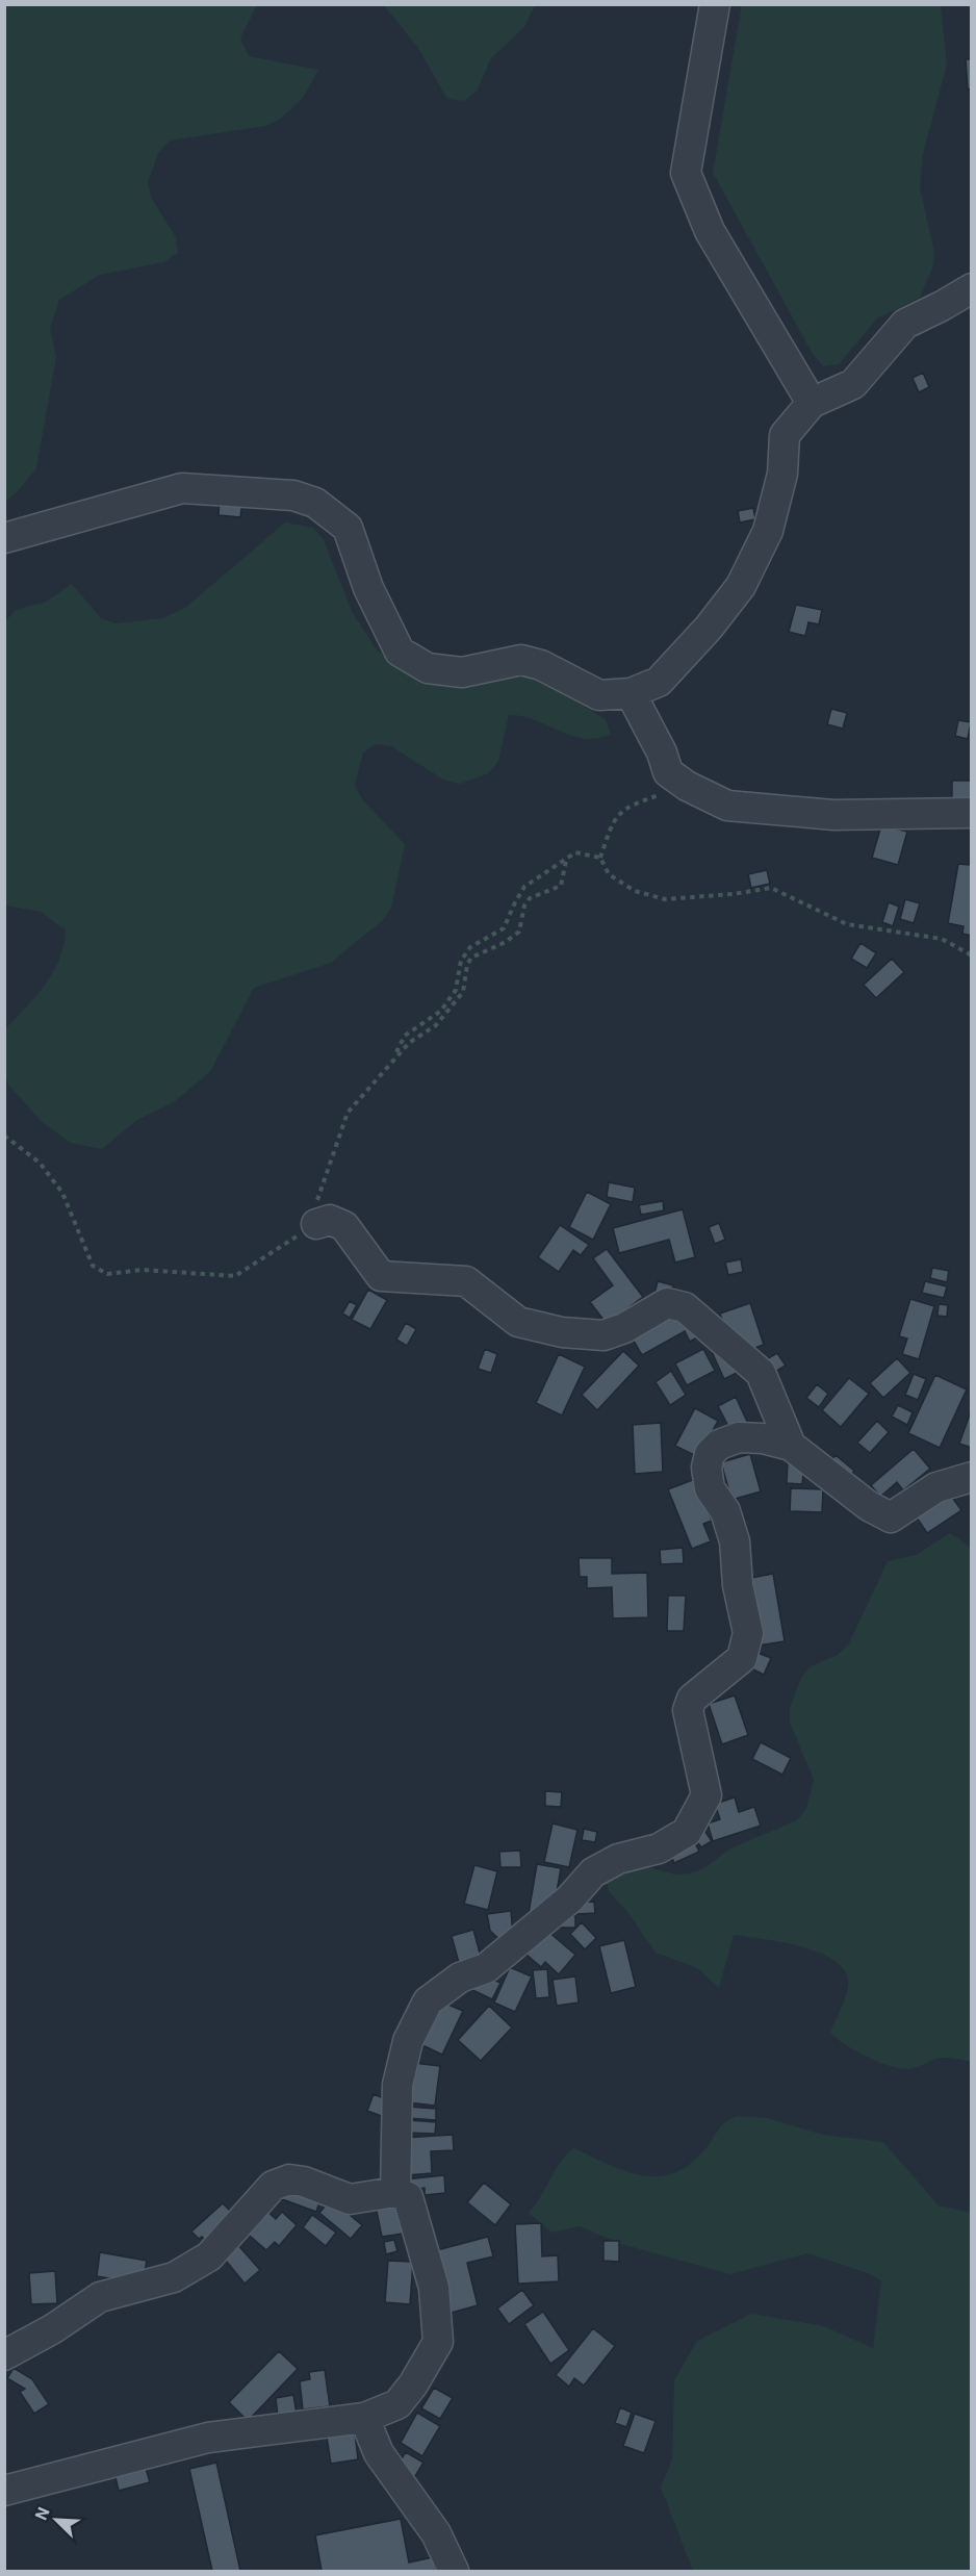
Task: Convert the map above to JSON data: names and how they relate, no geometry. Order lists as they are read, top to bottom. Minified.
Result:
{"north":"top left"}
